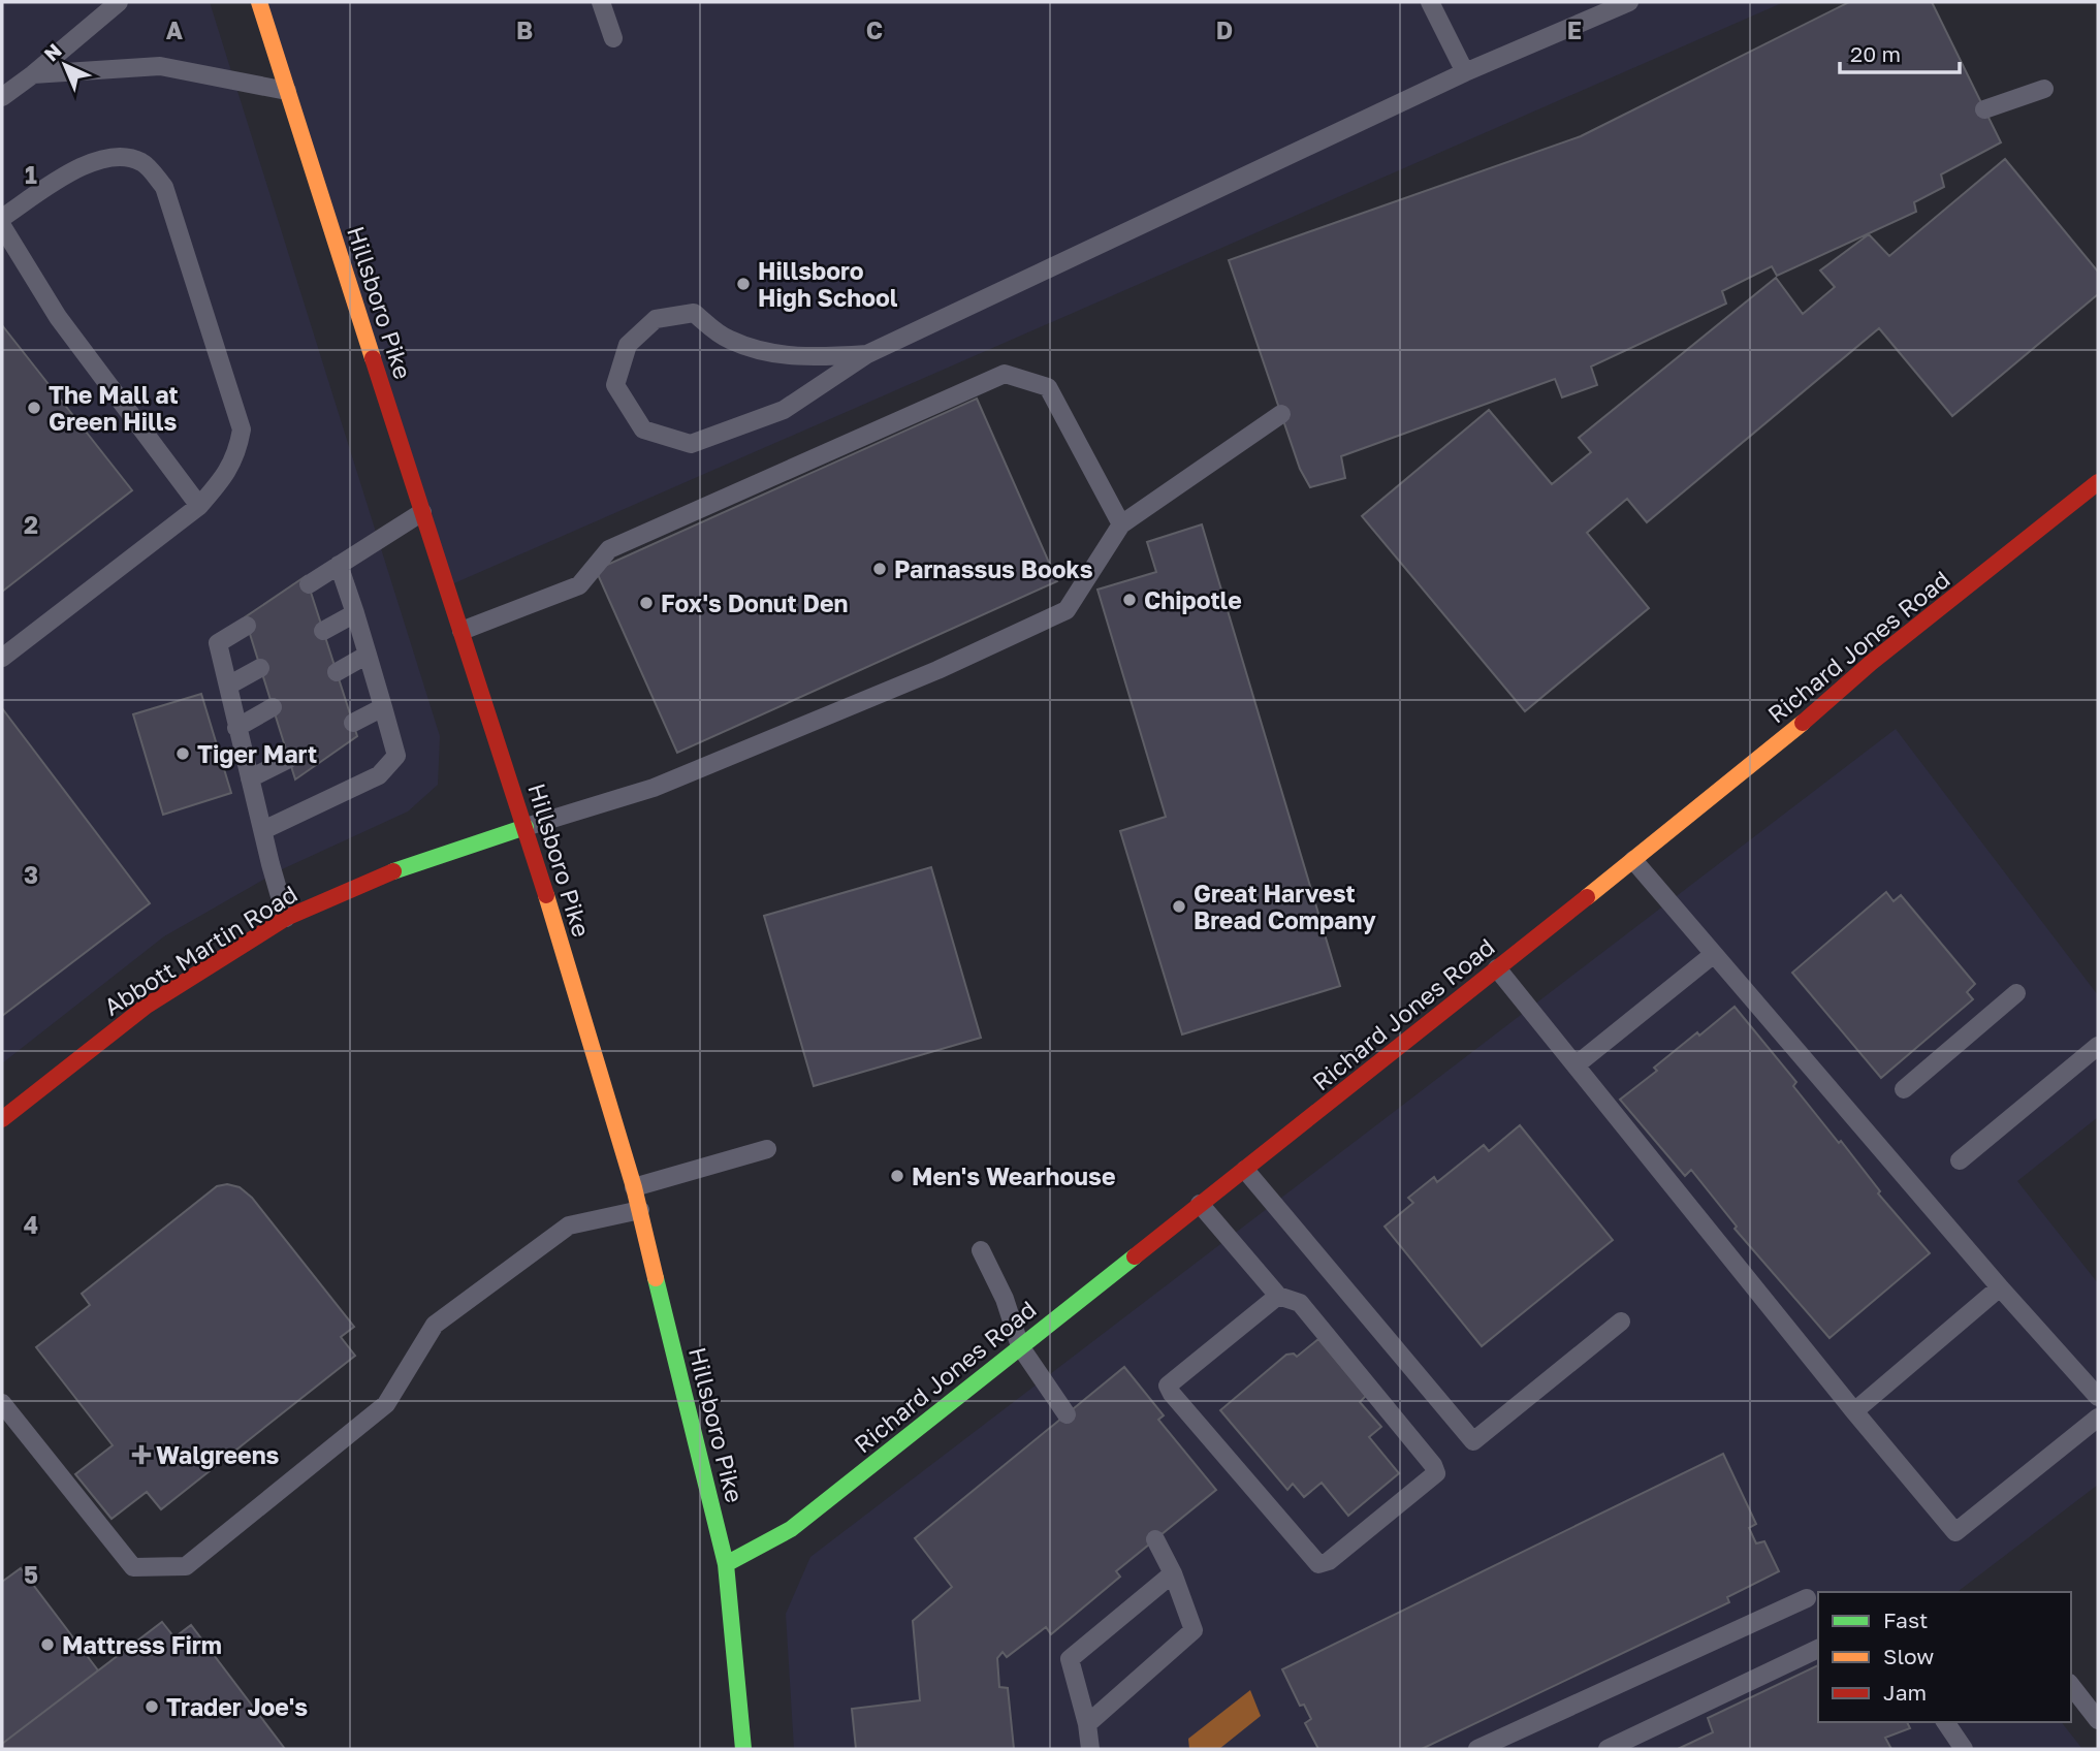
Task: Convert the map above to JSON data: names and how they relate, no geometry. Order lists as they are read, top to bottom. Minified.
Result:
{"streets":{"main road":["Hillsboro Pike","Richard Jones Road","Abbott Martin Road"]},"crossings":[["Hillsboro Pike","Richard Jones Road"],["Hillsboro Pike","Abbott Martin Road"]],"places":{"other":["Hillsboro High School","The Mall at Green Hills","Parnassus Books","Chipotle","Fox's Donut Den","Tiger Mart","Great Harvest Bread Company","Men's Wearhouse","Mattress Firm","Trader Joe's"],"health":["Walgreens"]},"legend":["Fast","Slow","Jam"],"scale_bar":"20 m","north":"top left","grid":{"columns":["A","B","C","D","E"],"rows":["1","2","3","4","5"]}}
